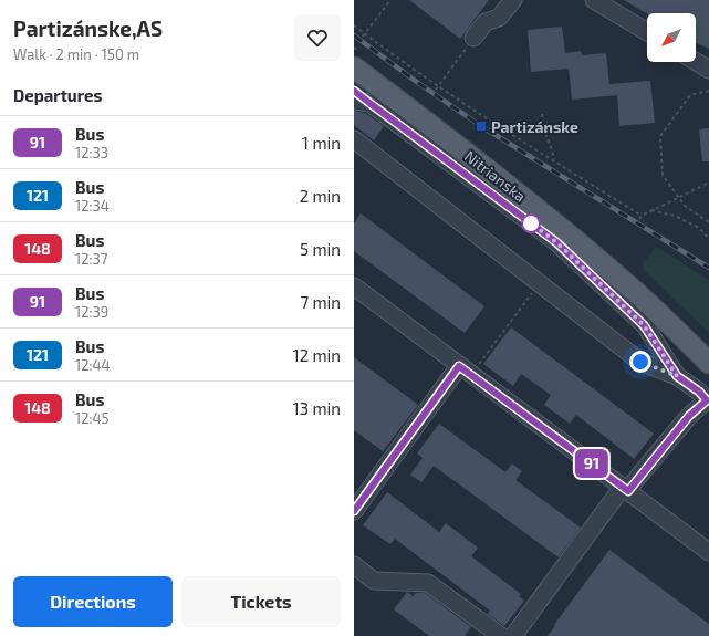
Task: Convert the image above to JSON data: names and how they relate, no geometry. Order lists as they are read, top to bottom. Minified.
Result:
{"streets":{"main road":["Nitrianska"]},"places":{"transit":["Partizánske"]},"lines":["bus line 91"],"north":"bottom left","page":{"heading":[["Partizánske,AS","Walk · 2 min · 150 m"],"Departures"],"on_map":"91","list":[{"mark":"91","name":"Bus","note":"12:33","value":"1 min"},{"mark":"121","name":"Bus","note":"12:34","value":"2 min"},{"mark":"148","name":"Bus","note":"12:37","value":"5 min"},{"mark":"91","name":"Bus","note":"12:39","value":"7 min"},{"mark":"121","name":"Bus","note":"12:44","value":"12 min"},{"mark":"148","name":"Bus","note":"12:45","value":"13 min"}],"buttons":["Directions","Tickets"]}}
